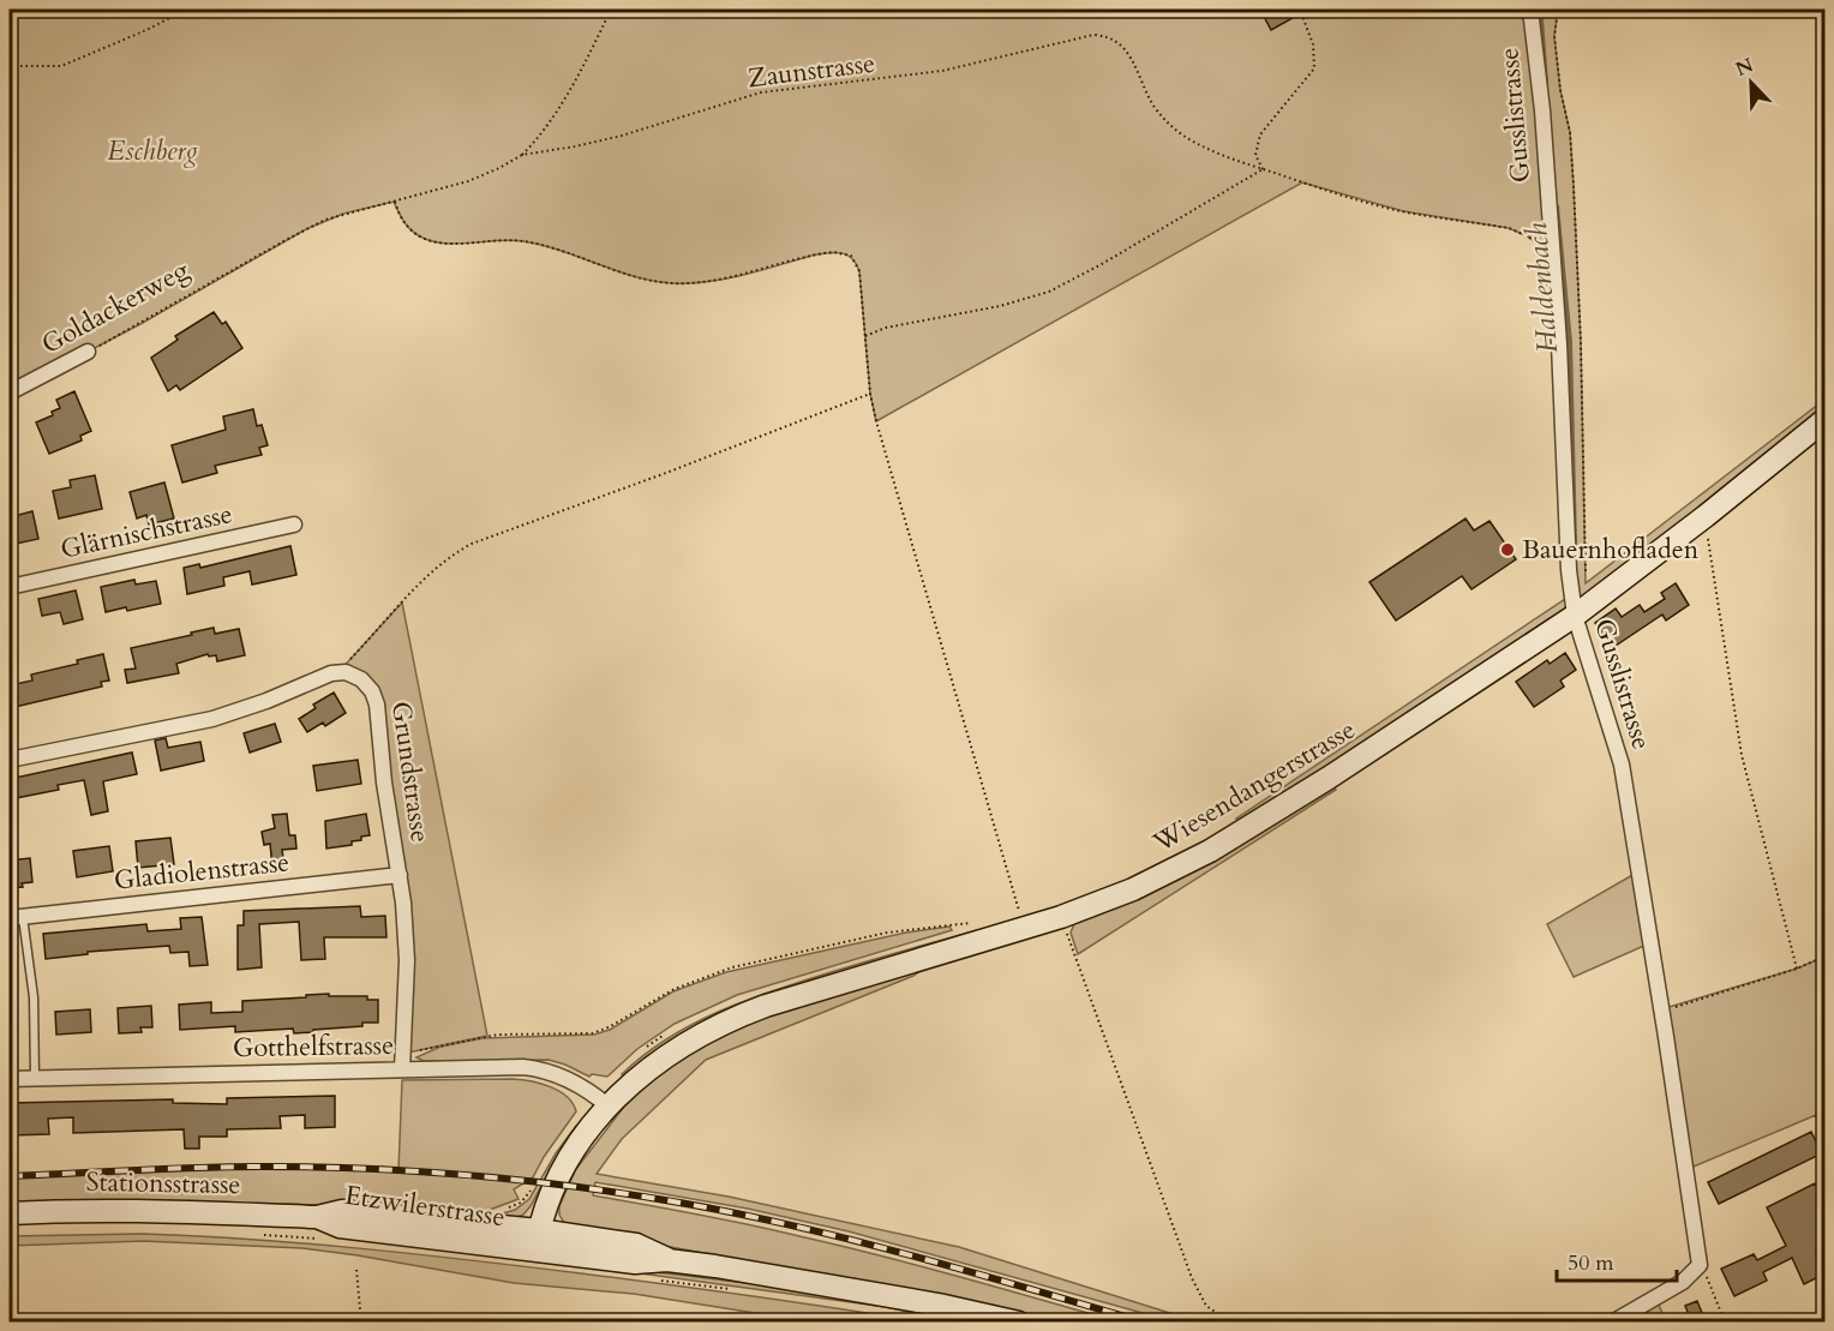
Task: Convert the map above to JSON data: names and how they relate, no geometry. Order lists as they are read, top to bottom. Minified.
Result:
{"streets":{"main road":["Wiesendangerstrasse","Stationsstrasse","Etzwilerstrasse"],"street":["Gusslistrasse","Goldackerweg","Glärnischstrasse","Grundstrasse","Gladiolenstrasse","Gotthelfstrasse"],"path":["Zaunstrasse"]},"crossings":[["Zaunstrasse","Gusslistrasse"],["Zaunstrasse","Goldackerweg"],["Gusslistrasse","Wiesendangerstrasse"],["Grundstrasse","Gladiolenstrasse"],["Grundstrasse","Gotthelfstrasse"],["Wiesendangerstrasse","Gotthelfstrasse"],["Wiesendangerstrasse","Etzwilerstrasse"],["Stationsstrasse","Etzwilerstrasse"]],"water":["Haldenbach"],"parks":["Eschberg"],"places":["Bauernhofladen"],"scale_bar":"50 m","north":"top left"}
